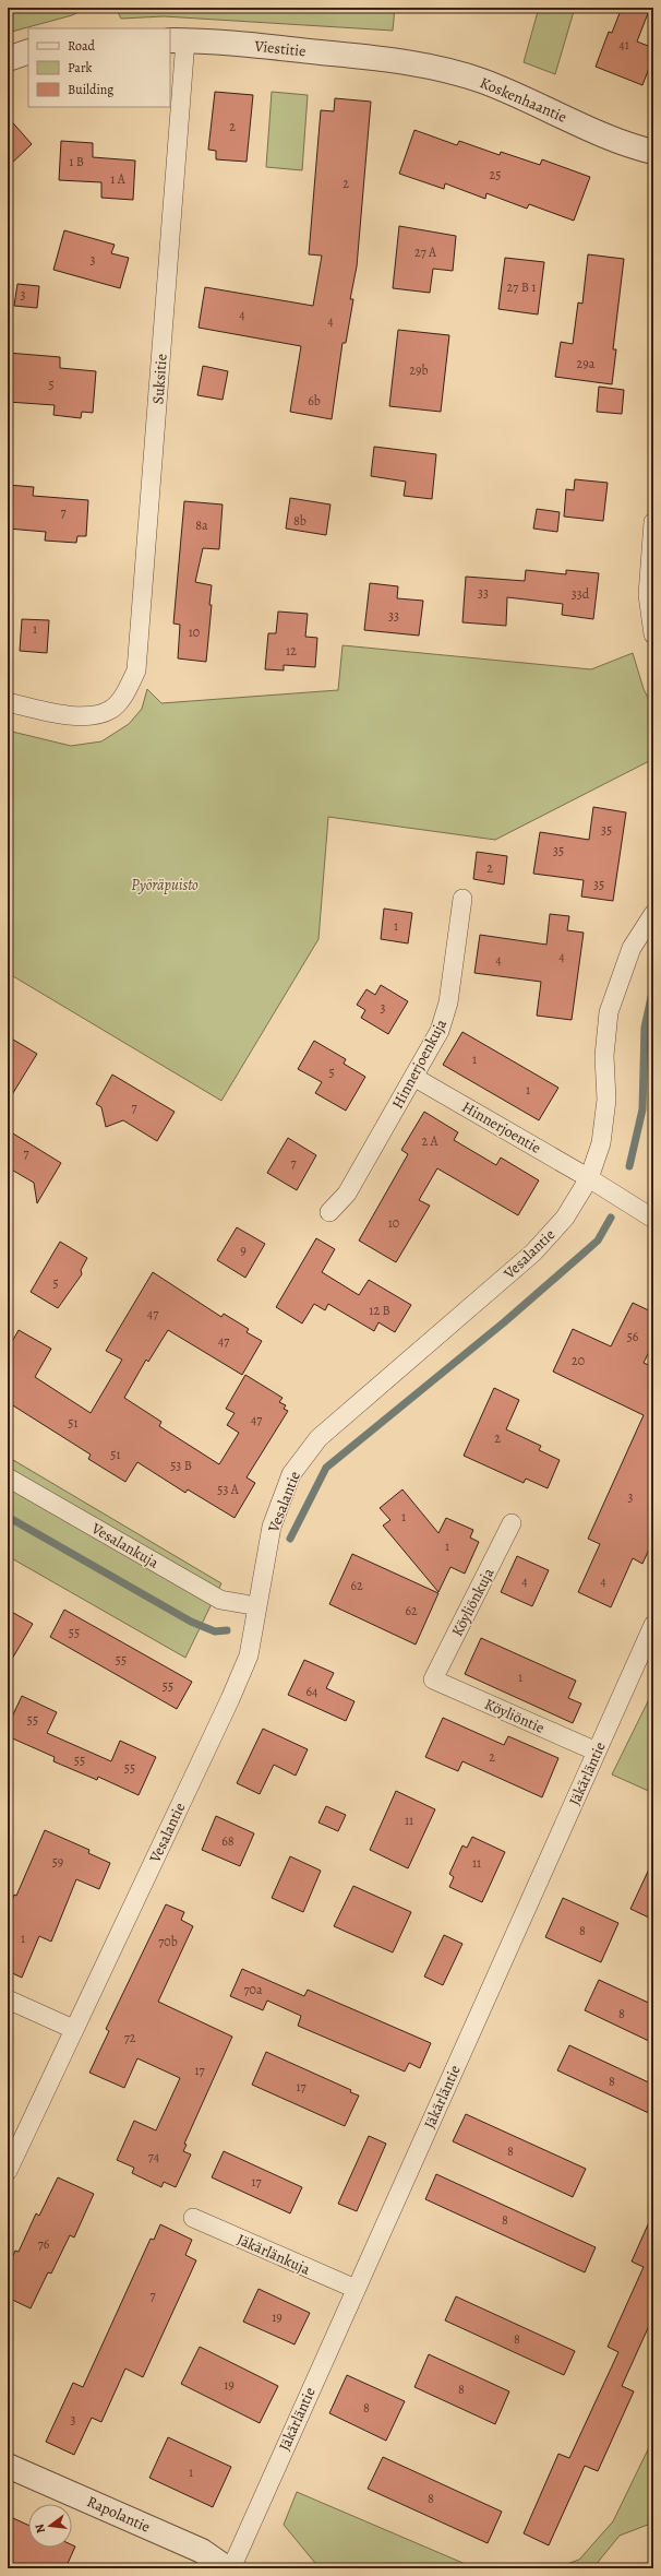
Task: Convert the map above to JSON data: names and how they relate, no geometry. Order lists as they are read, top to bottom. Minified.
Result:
{"streets":{"street":["Viestitie","Koskenhaantie","Suksitie","Hinnerjoenkuja","Hinnerjoentie","Vesalantie","Vesalankuja","Köyliönkuja","Köyliöntie","Jäkärläntie","Jäkärlänkuja","Rapolantie"]},"crossings":[["Viestitie","Koskenhaantie"],["Viestitie","Suksitie"],["Hinnerjoenkuja","Hinnerjoentie"],["Hinnerjoentie","Vesalantie"],["Köyliönkuja","Köyliöntie"],["Köyliöntie","Jäkärläntie"],["Jäkärläntie","Jäkärlänkuja"]],"parks":["Pyöräpuisto"],"house_numbers":["41","2","1 B","25","1 A","2","27 A","3","27 B 1","3","4","4","29a","29b","5","6b","7","8b","8a","33","33d","33","1","10","12","35","35","2","35","1","4","4","3","1","5","1","7","2 A","7","7","10","9","5","12 B","47","56","47","20","47","51","2","51","53 B","53 A","3","1","1","4","4","62","62","55","55","1","55","64","55","2","55","55","11","68","59","11","8","1","70b","70a","8","72","17","8","17","8","74","17","8","76","7","19","8","19","8","8","3","1","8"],"legend":["Road","Park","Building"],"north":"left"}
